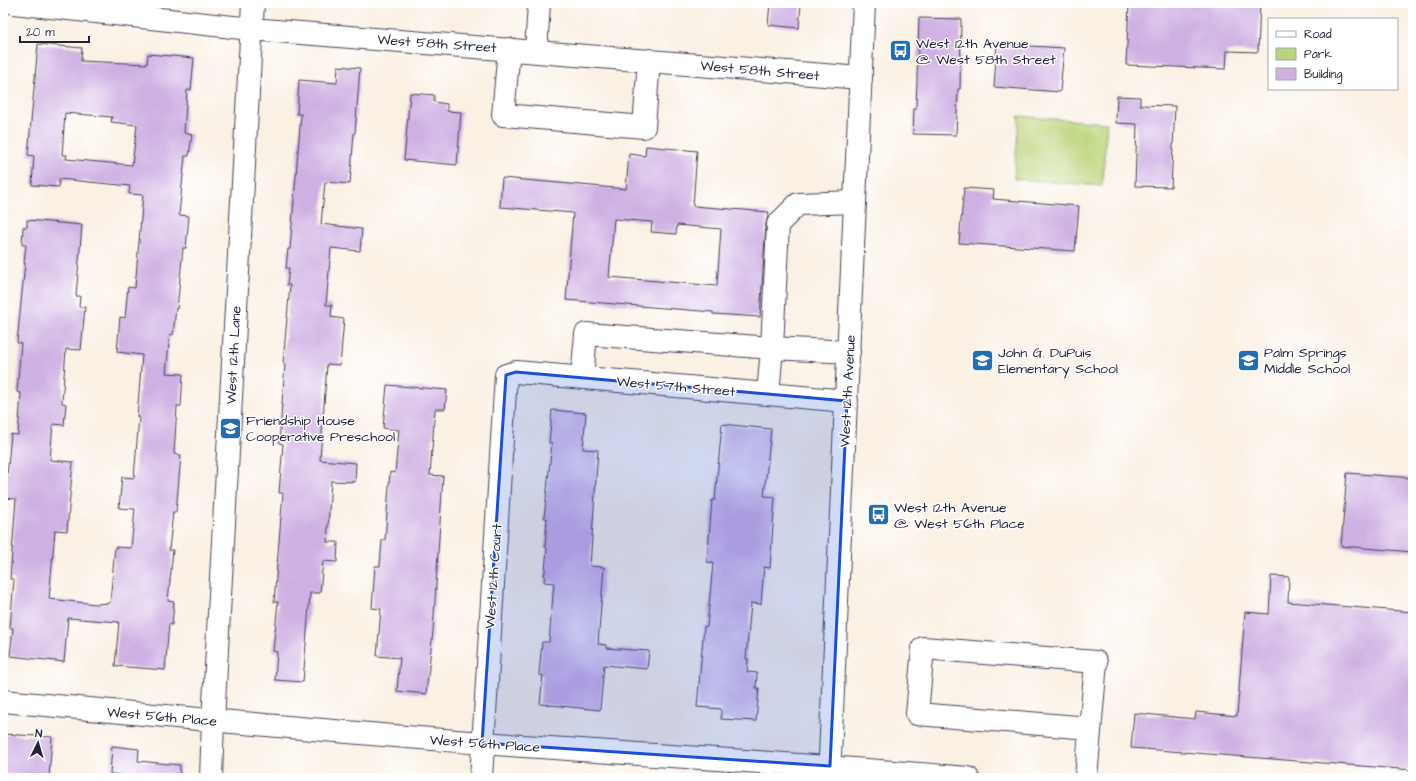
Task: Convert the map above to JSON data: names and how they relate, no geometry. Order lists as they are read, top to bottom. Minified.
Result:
{"streets":{"street":["West 58th Street","West 12th Lane","West 57th Street","West 12th Avenue","West 12th Court","West 56th Place"]},"crossings":[["West 58th Street","West 12th Lane"],["West 58th Street","West 12th Avenue"],["West 12th Lane","West 56th Place"],["West 57th Street","West 12th Avenue"],["West 57th Street","West 12th Court"],["West 12th Avenue","West 56th Place"],["West 12th Court","West 56th Place"]],"places":{"bus stop":["West 12th Avenue @ West 58th Street","West 12th Avenue @ West 56th Place"],"school or university":["John G. DuPuis Elementary School","Palm Springs Middle School","Friendship House Cooperative Preschool"]},"legend":["Road","Park","Building"],"scale_bar":"20 m","north":"top"}
